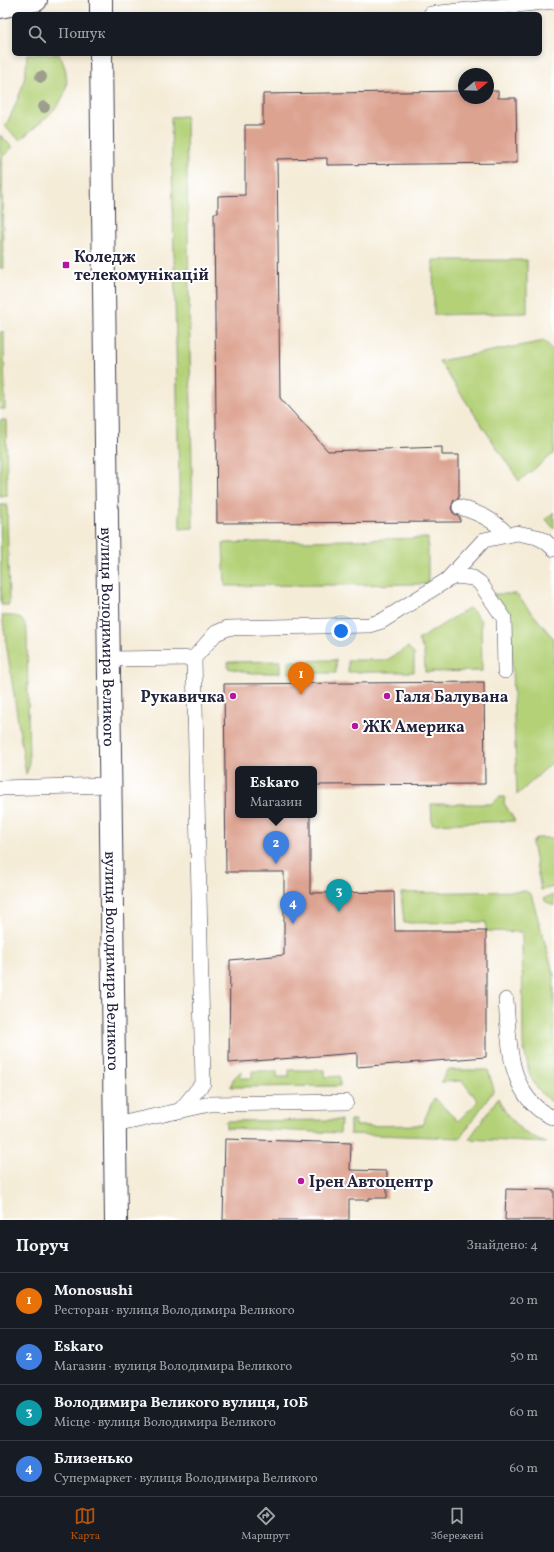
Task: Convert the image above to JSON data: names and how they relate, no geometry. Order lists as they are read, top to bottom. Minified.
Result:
{"streets":{"main road":["вулиця Володимира Великого"]},"places":{"transit":["Коледж телекомунікацій"],"other":["Рукавичка","Галя Балувана","ЖК Америка","Ірен Автоцентр"]},"north":"right","page":{"search":"Пошук","pins":["1","2","3","4"],"popup":["Eskaro","Магазин"],"heading":["Поруч","Знайдено: 4"],"list":[{"mark":"1","name":"Monosushi","note":"Ресторан · вулиця Володимира Великого","value":"20 m"},{"mark":"2","name":"Eskaro","note":"Магазин · вулиця Володимира Великого","value":"50 m"},{"mark":"3","name":"Володимира Великого вулиця, 10Б","note":"Місце · вулиця Володимира Великого","value":"60 m"},{"mark":"4","name":"Близенько","note":"Супермаркет · вулиця Володимира Великого","value":"60 m"}],"nav":["Карта","Маршрут","Збережені"]}}
